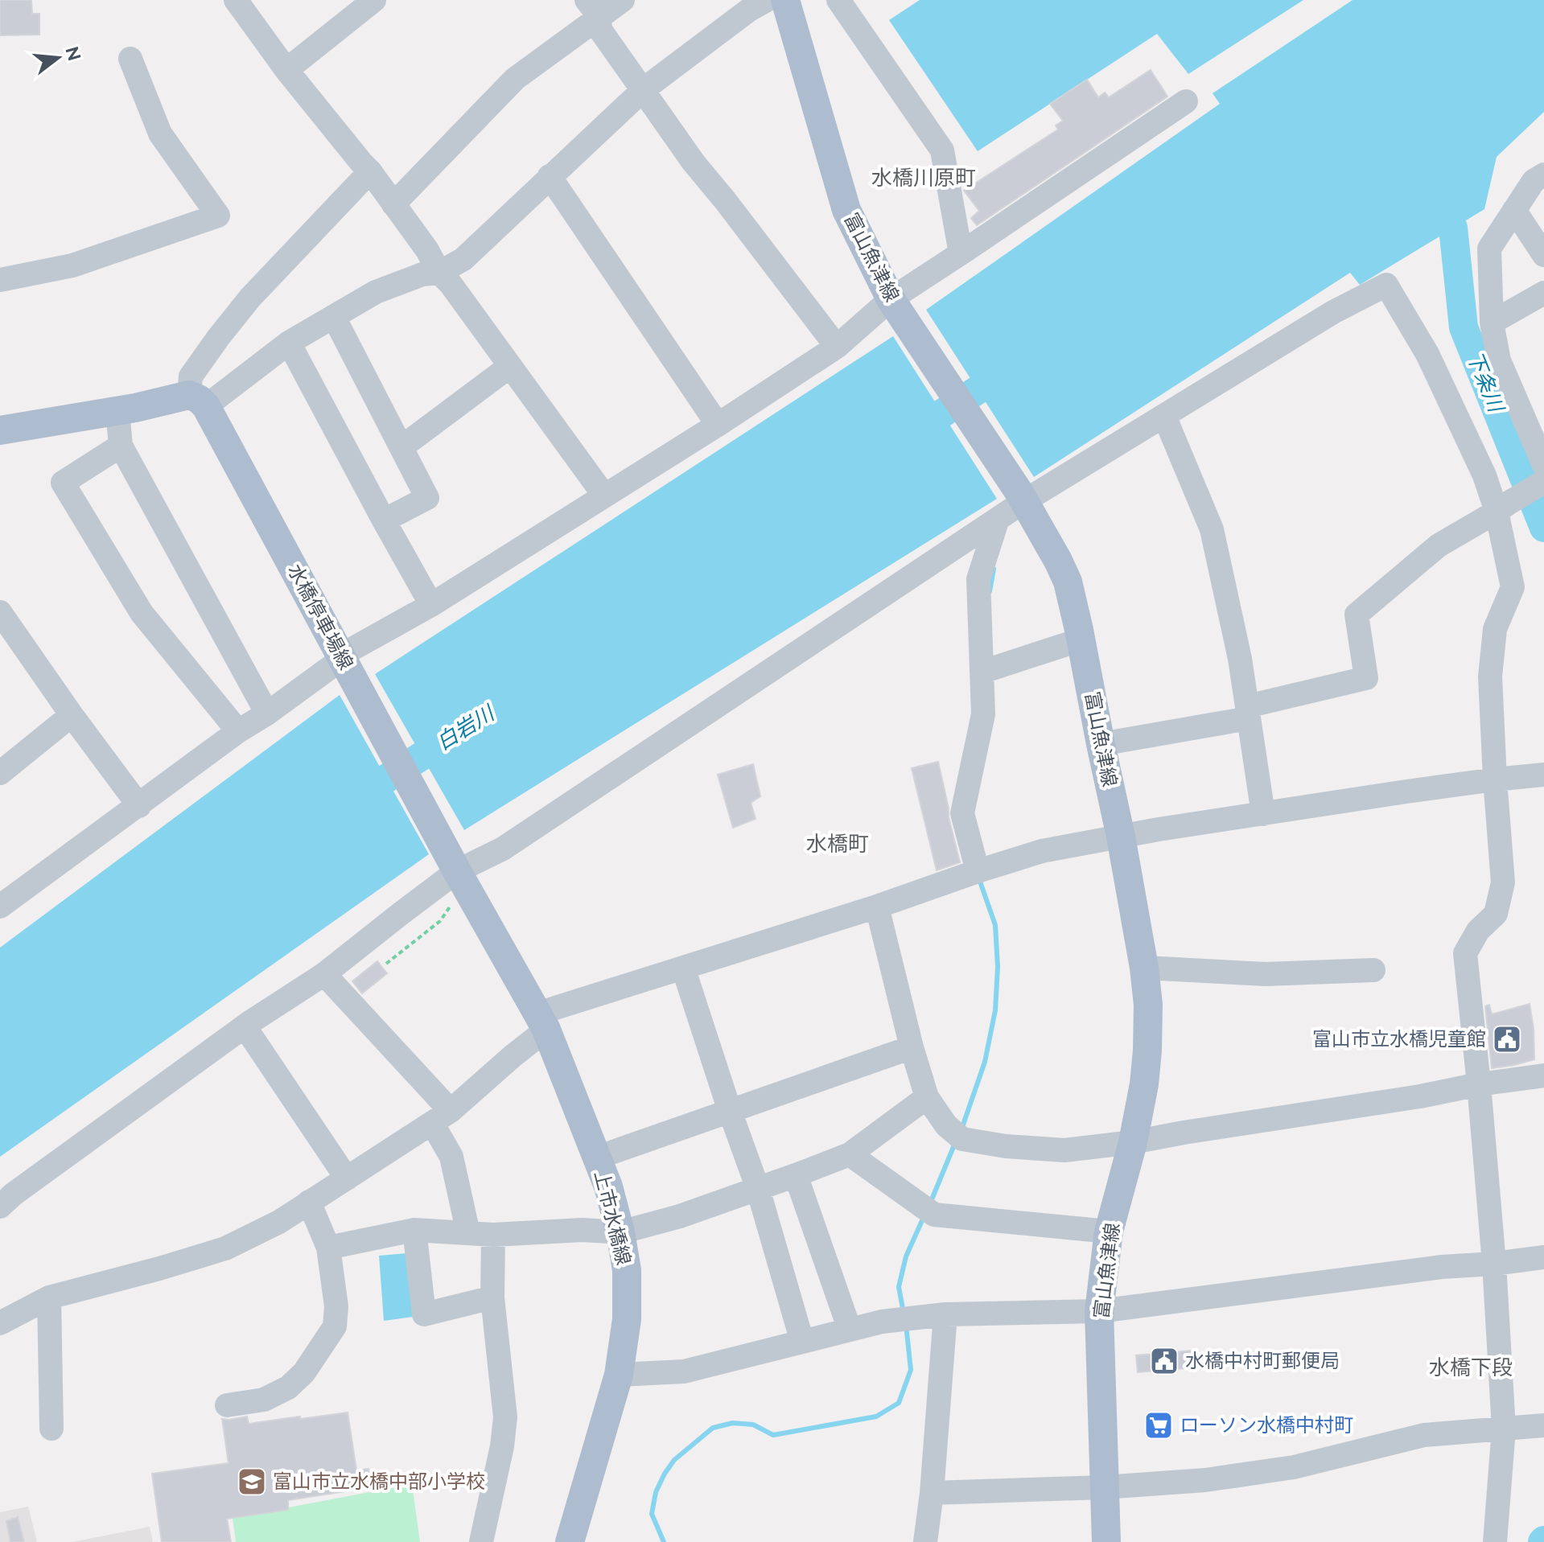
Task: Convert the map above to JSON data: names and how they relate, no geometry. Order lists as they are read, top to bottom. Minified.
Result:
{"streets":{"main road":["富山魚津線","水橋停車場線","上市水橋線"]},"crossings":[["水橋停車場線","上市水橋線"]],"districts":["水橋川原町","水橋町","水橋下段"],"water":["下条川","白岩川"],"places":{"public building":["富山市立水橋児童館","水橋中村町郵便局"],"supermarket":["ローソン水橋中村町"],"school or university":["富山市立水橋中部小学校"]},"north":"right"}
